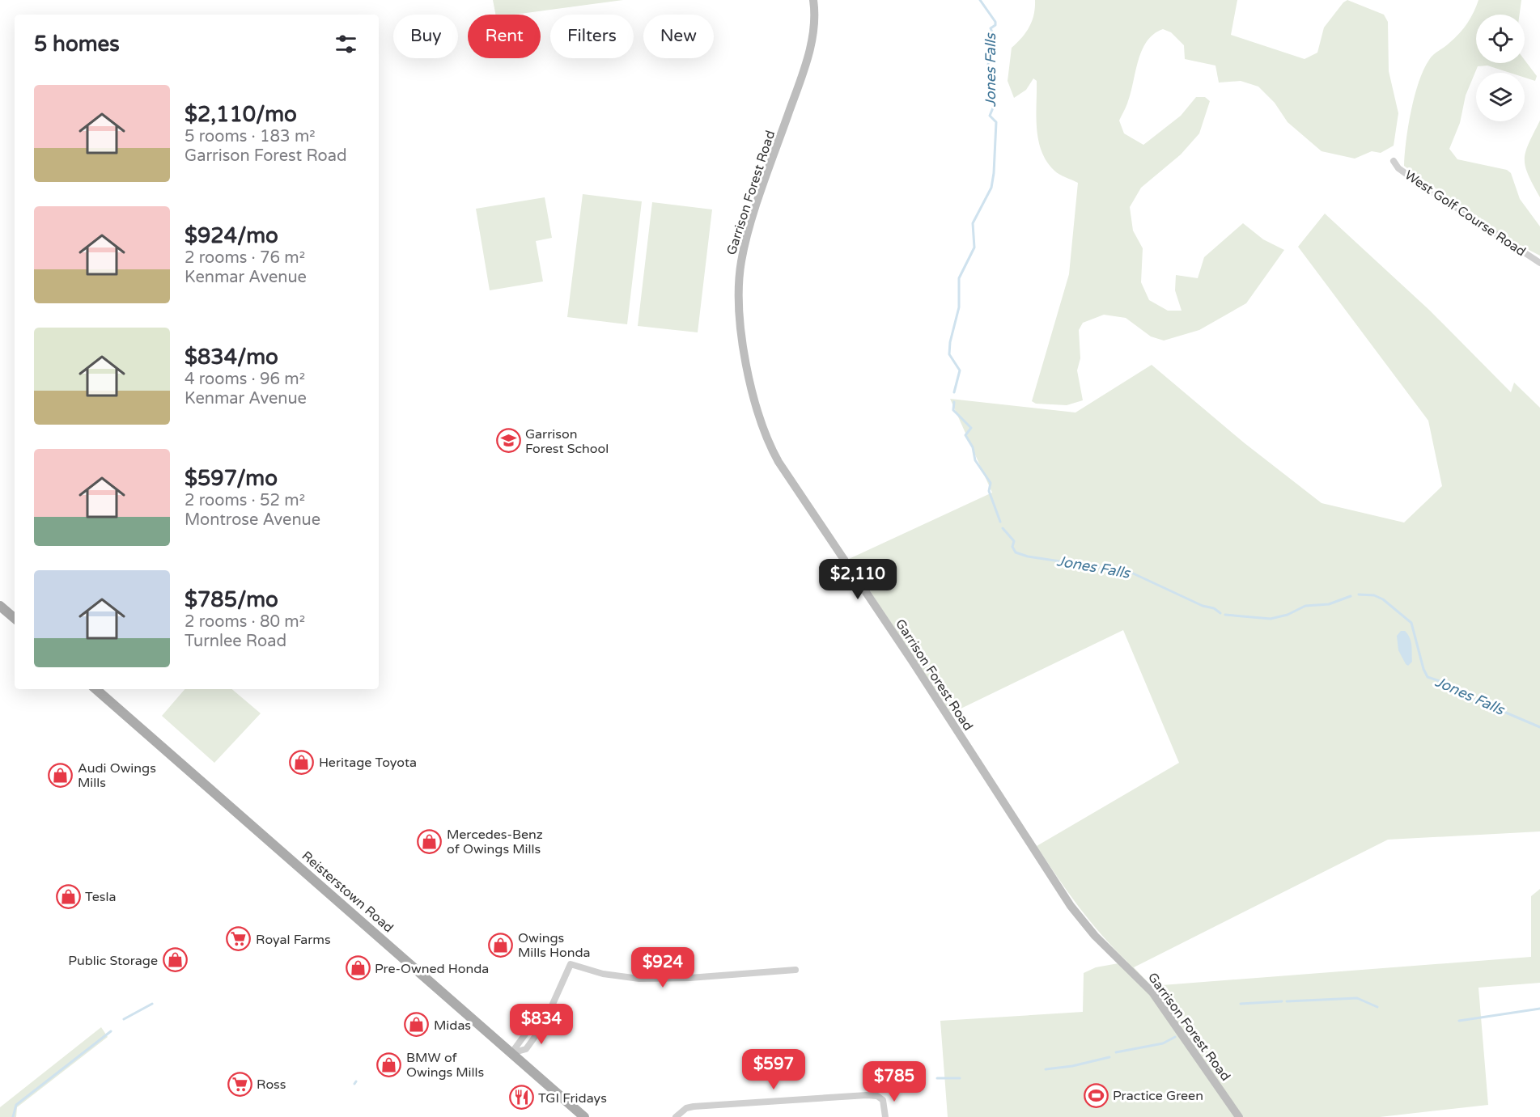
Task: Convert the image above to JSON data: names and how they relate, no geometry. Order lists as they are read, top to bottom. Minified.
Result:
{"streets":{"main road":["Garrison Forest Road","Reisterstown Road"],"street":["West Golf Course Road"]},"water":["Jones Falls"],"places":{"school or university":["Garrison Forest School"],"shop":["Heritage Toyota","Audi Owings Mills","Mercedes-Benz of Owings Mills","Tesla","Owings Mills Honda","Public Storage","Pre-Owned Honda","Midas","BMW of Owings Mills"],"supermarket":["Royal Farms","Ross"],"sports":["Practice Green"],"restaurant":["TGI Fridays"]},"page":{"chip":["Buy","Rent","Filters","New"],"heading":"5 homes","list":[{"name":"$2,110/mo","note":"5 rooms · 183 m² · Garrison Forest Road"},{"name":"$924/mo","note":"2 rooms · 76 m² · Kenmar Avenue"},{"name":"$834/mo","note":"4 rooms · 96 m² · Kenmar Avenue"},{"name":"$597/mo","note":"2 rooms · 52 m² · Montrose Avenue"},{"name":"$785/mo","note":"2 rooms · 80 m² · Turnlee Road"}],"price":["$2,110","$924","$834","$597","$785"]}}
